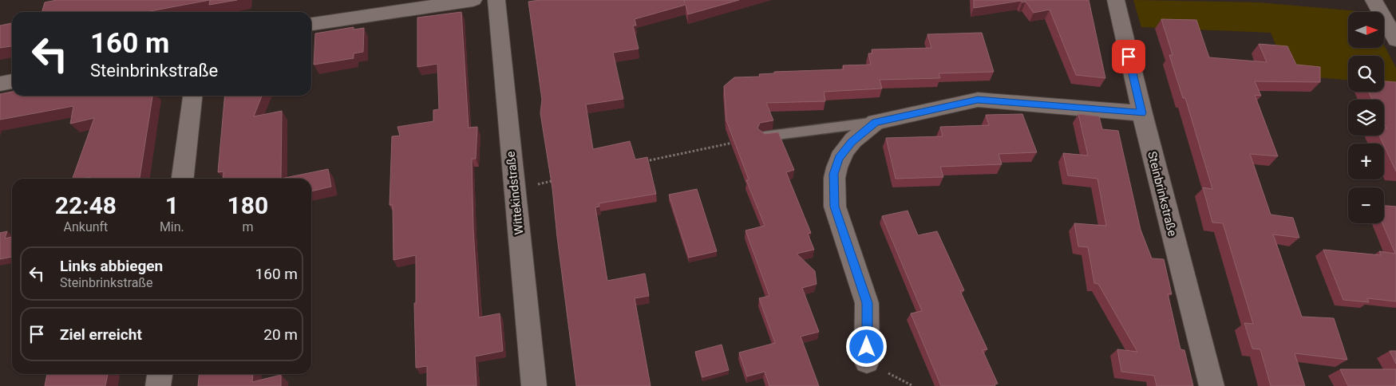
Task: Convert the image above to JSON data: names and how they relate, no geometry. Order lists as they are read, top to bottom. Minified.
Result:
{"streets":{"street":["Wittekindstraße","Steinbrinkstraße"]},"north":"right","page":{"map_buttons":["+","−"],"turn":["160 m","Steinbrinkstraße"],"eta":["22:48","Ankunft","1","Min.","180","m"],"list":[{"name":"Links abbiegen","note":"Steinbrinkstraße","value":"160 m"},{"name":"Ziel erreicht","value":"20 m"}]}}
